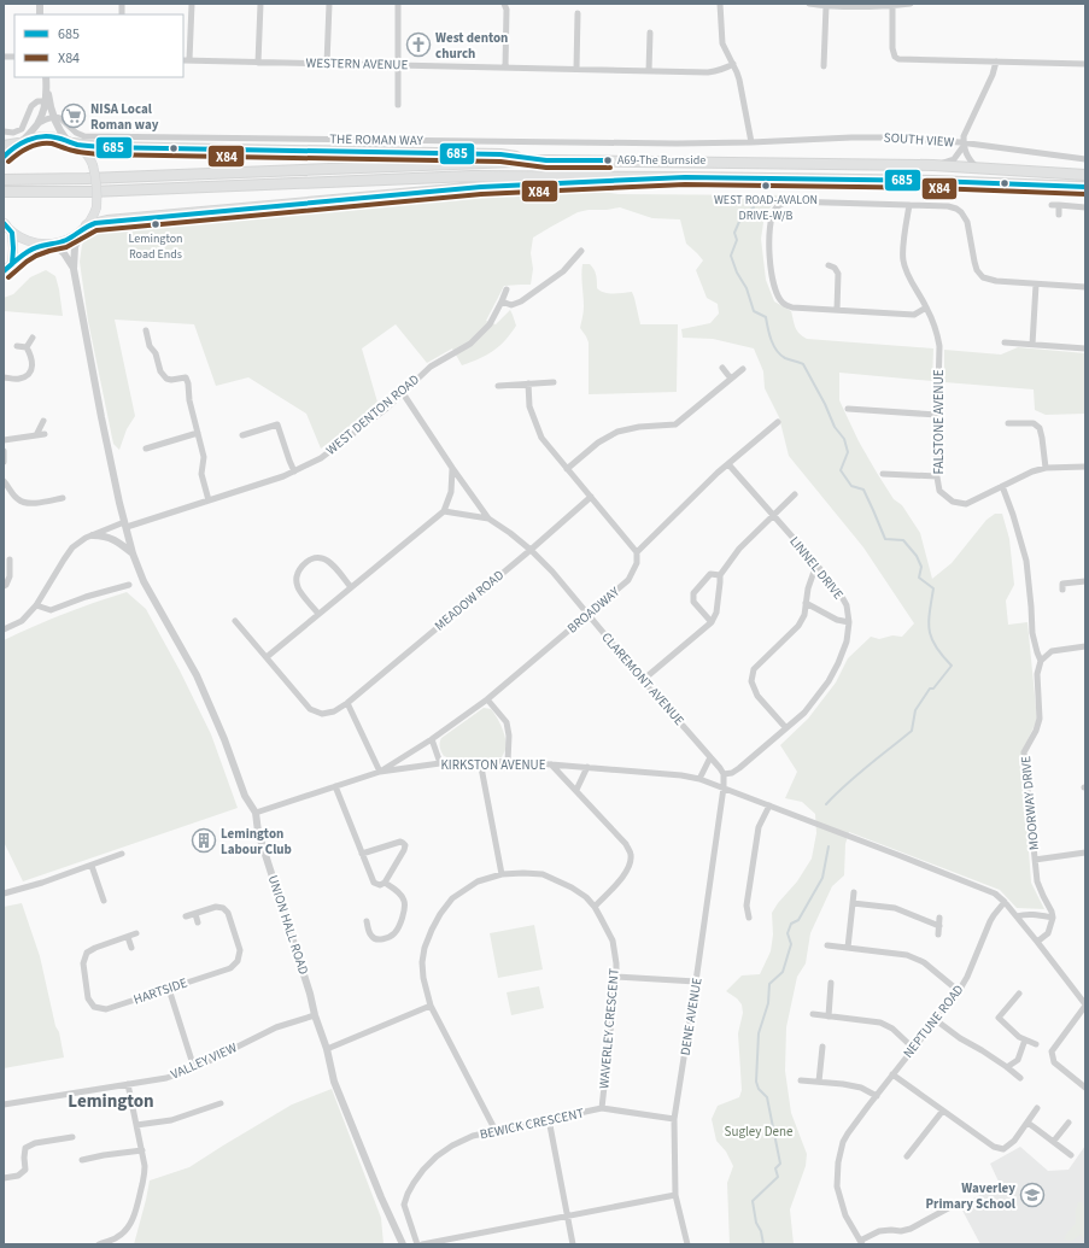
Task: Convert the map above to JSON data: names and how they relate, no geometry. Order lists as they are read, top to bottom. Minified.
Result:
{"streets":{"street":["WESTERN AVENUE","THE ROMAN WAY","SOUTH VIEW","WEST DENTON ROAD","FALSTONE AVENUE","LINNEL DRIVE","MEADOW ROAD","BROADWAY","CLAREMONT AVENUE","KIRKSTON AVENUE","MOORWAY DRIVE","UNION HALL ROAD","HARTSIDE","DENE AVENUE","NEPTUNE ROAD","WAVERLEY CRESCENT","VALLEY VIEW","BEWICK CRESCENT"]},"crossings":[["THE ROMAN WAY","SOUTH VIEW"],["WEST DENTON ROAD","CLAREMONT AVENUE"],["WEST DENTON ROAD","UNION HALL ROAD"],["LINNEL DRIVE","CLAREMONT AVENUE"],["LINNEL DRIVE","DENE AVENUE"],["MEADOW ROAD","CLAREMONT AVENUE"],["BROADWAY","CLAREMONT AVENUE"],["BROADWAY","KIRKSTON AVENUE"],["CLAREMONT AVENUE","DENE AVENUE"],["KIRKSTON AVENUE","UNION HALL ROAD"],["KIRKSTON AVENUE","DENE AVENUE"],["UNION HALL ROAD","VALLEY VIEW"],["DENE AVENUE","BEWICK CRESCENT"],["WAVERLEY CRESCENT","BEWICK CRESCENT"]],"districts":["Lemington"],"parks":["Sugley Dene"],"places":{"church":["West denton church"],"supermarket":["NISA Local Roman way"],"other":["A69-The Burnside","WEST ROAD-AVALON DRIVE-W/B","Lemington Road Ends"],"building":["Lemington Labour Club"],"school or university":["Waverley Primary School"]},"lines":["transit line 685","transit line X84"],"legend":["685","X84"]}
